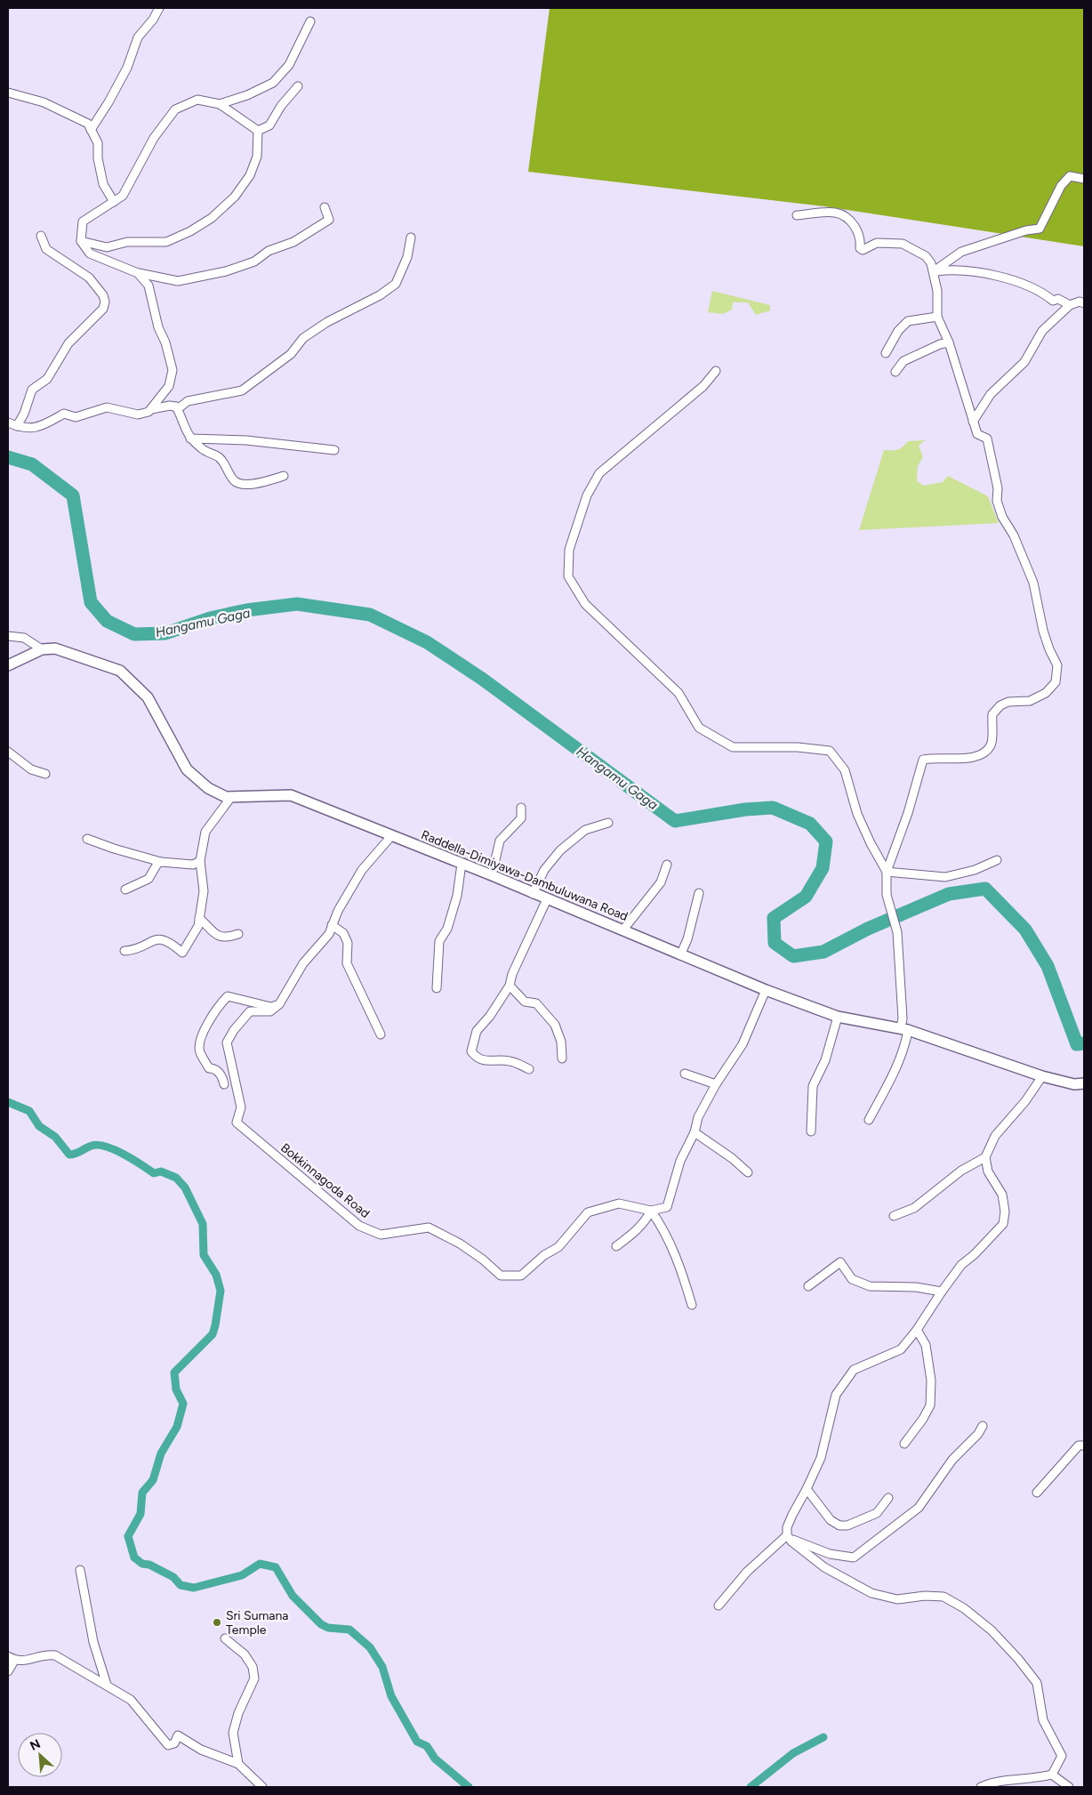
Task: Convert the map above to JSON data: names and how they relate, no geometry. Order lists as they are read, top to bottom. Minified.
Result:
{"streets":{"street":["Raddella-Dimiyawa-Dambuluwana Road","Bokkinnagoda Road"]},"water":["Hangamu Gaga"],"places":["Sri Sumana Temple"],"north":"top left"}
